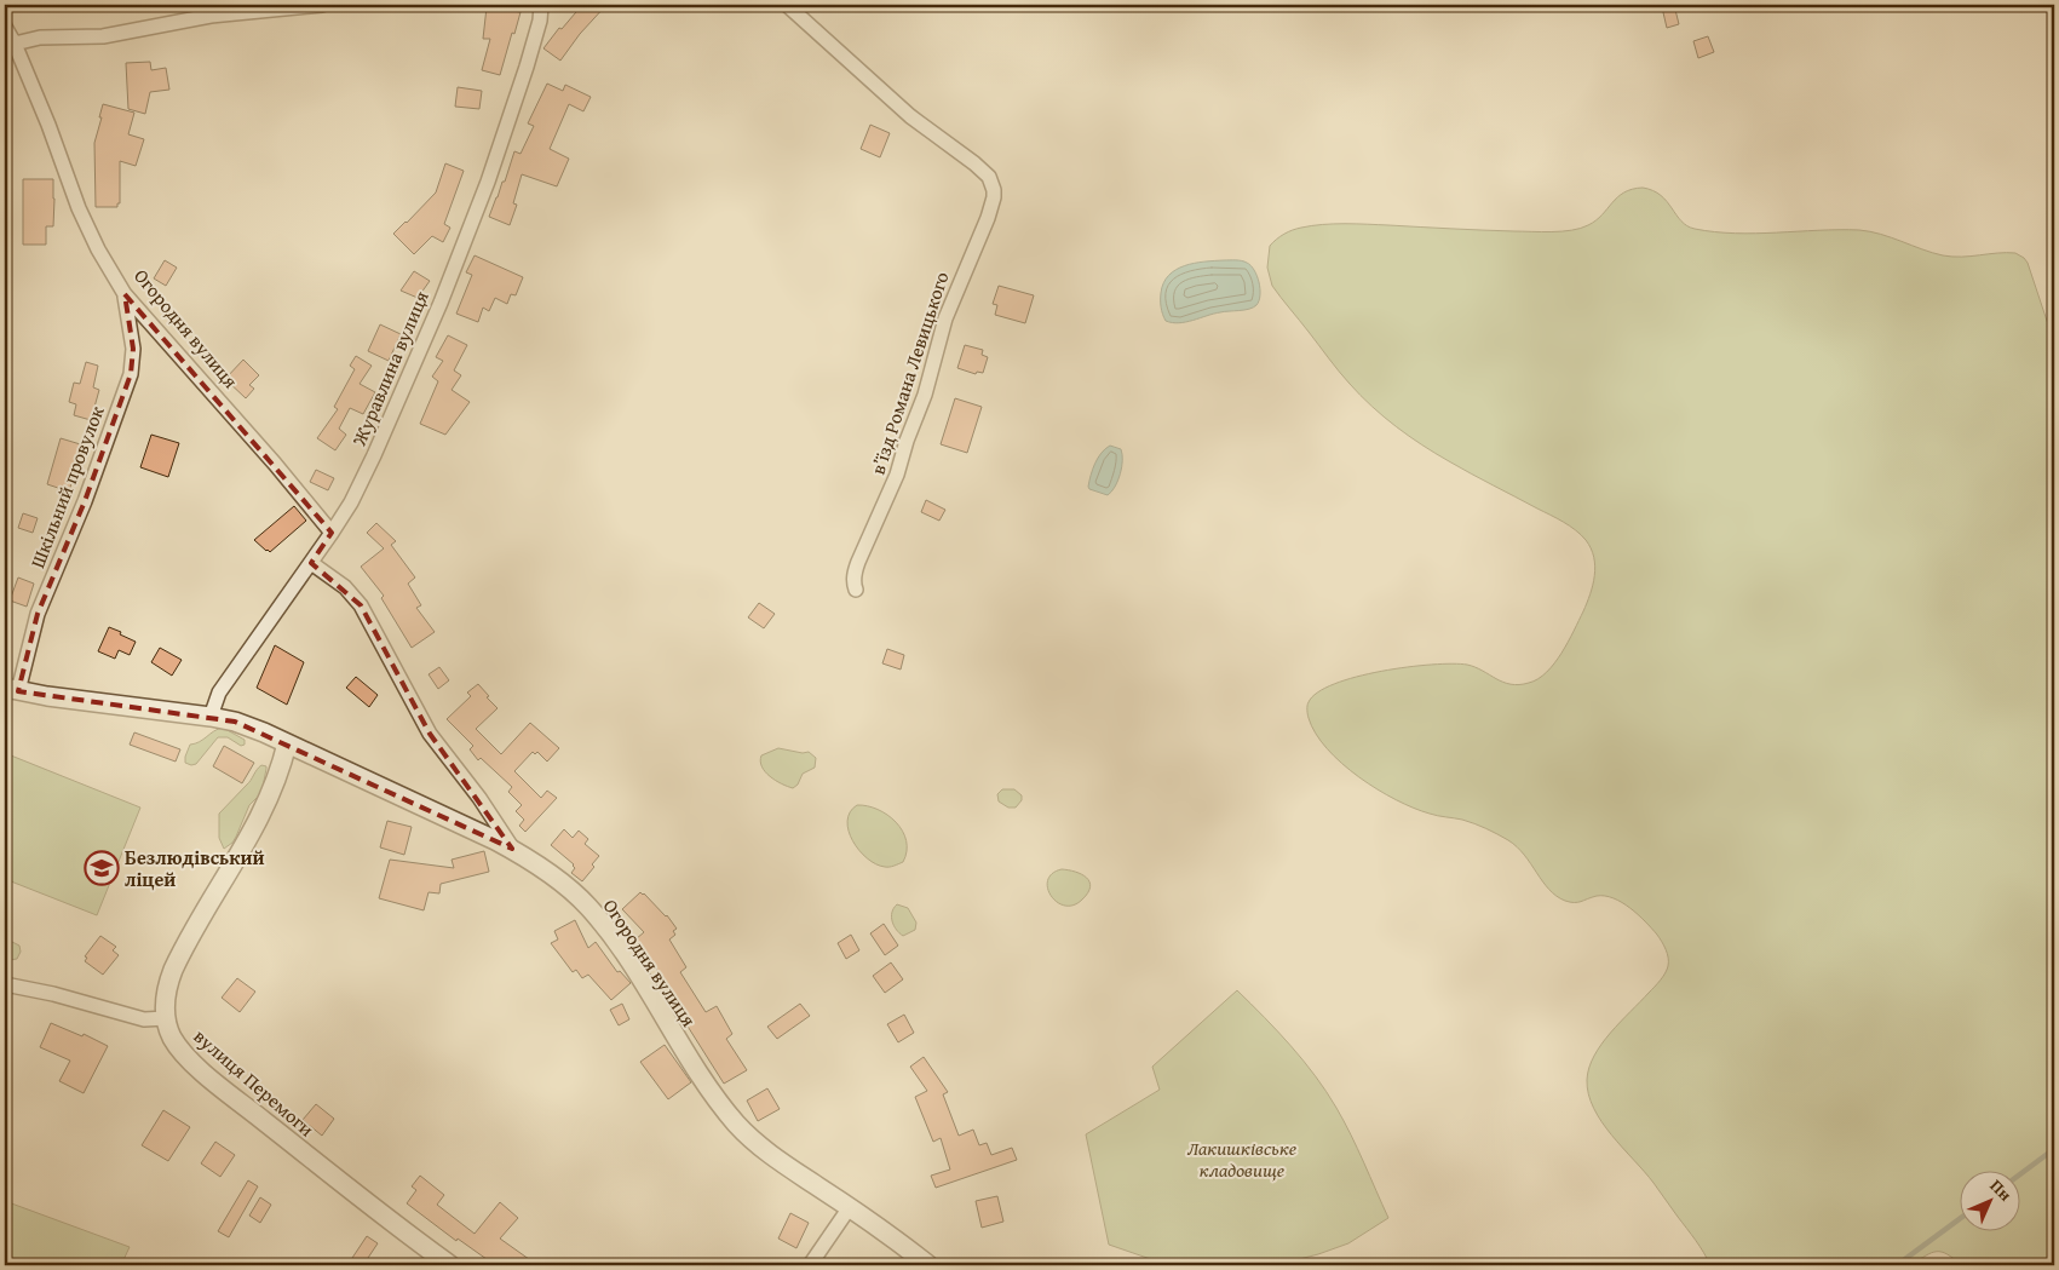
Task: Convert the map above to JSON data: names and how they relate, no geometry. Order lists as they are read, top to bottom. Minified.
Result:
{"streets":{"street":["Огородня вулиця","Журавлина вулиця","в’їзд Романа Левицького","Шкільний провулок","вулиця Перемоги"]},"crossings":[["Огородня вулиця","Журавлина вулиця"],["Огородня вулиця","Шкільний провулок"]],"parks":["Лакишківське кладовище"],"places":{"school or university":["Безлюдівський ліцей"]},"north":"top right"}
